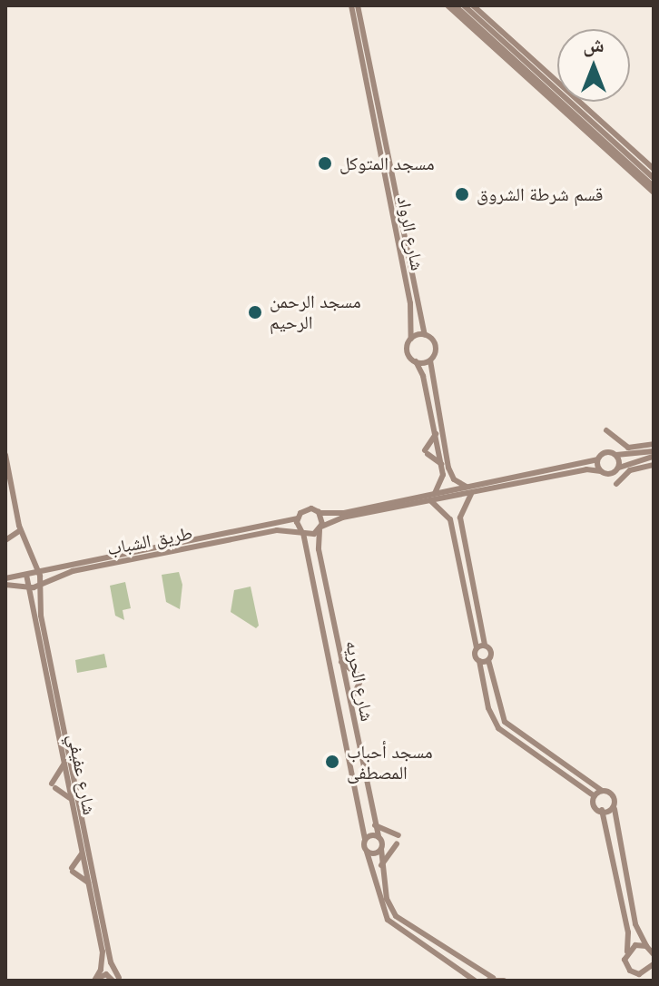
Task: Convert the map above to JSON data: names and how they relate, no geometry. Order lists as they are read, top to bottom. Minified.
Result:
{"streets":{"street":["شارع الرواد","طريق الشباب","شارع الحريه","شارع عفيفي"]},"crossings":[["طريق الشباب","شارع الحريه"],["طريق الشباب","شارع عفيفي"]],"places":["مسجد المتوكل","قسم شرطة الشروق","مسجد الرحمن الرحيم","مسجد أحباب المصطفى"],"north":"top"}
